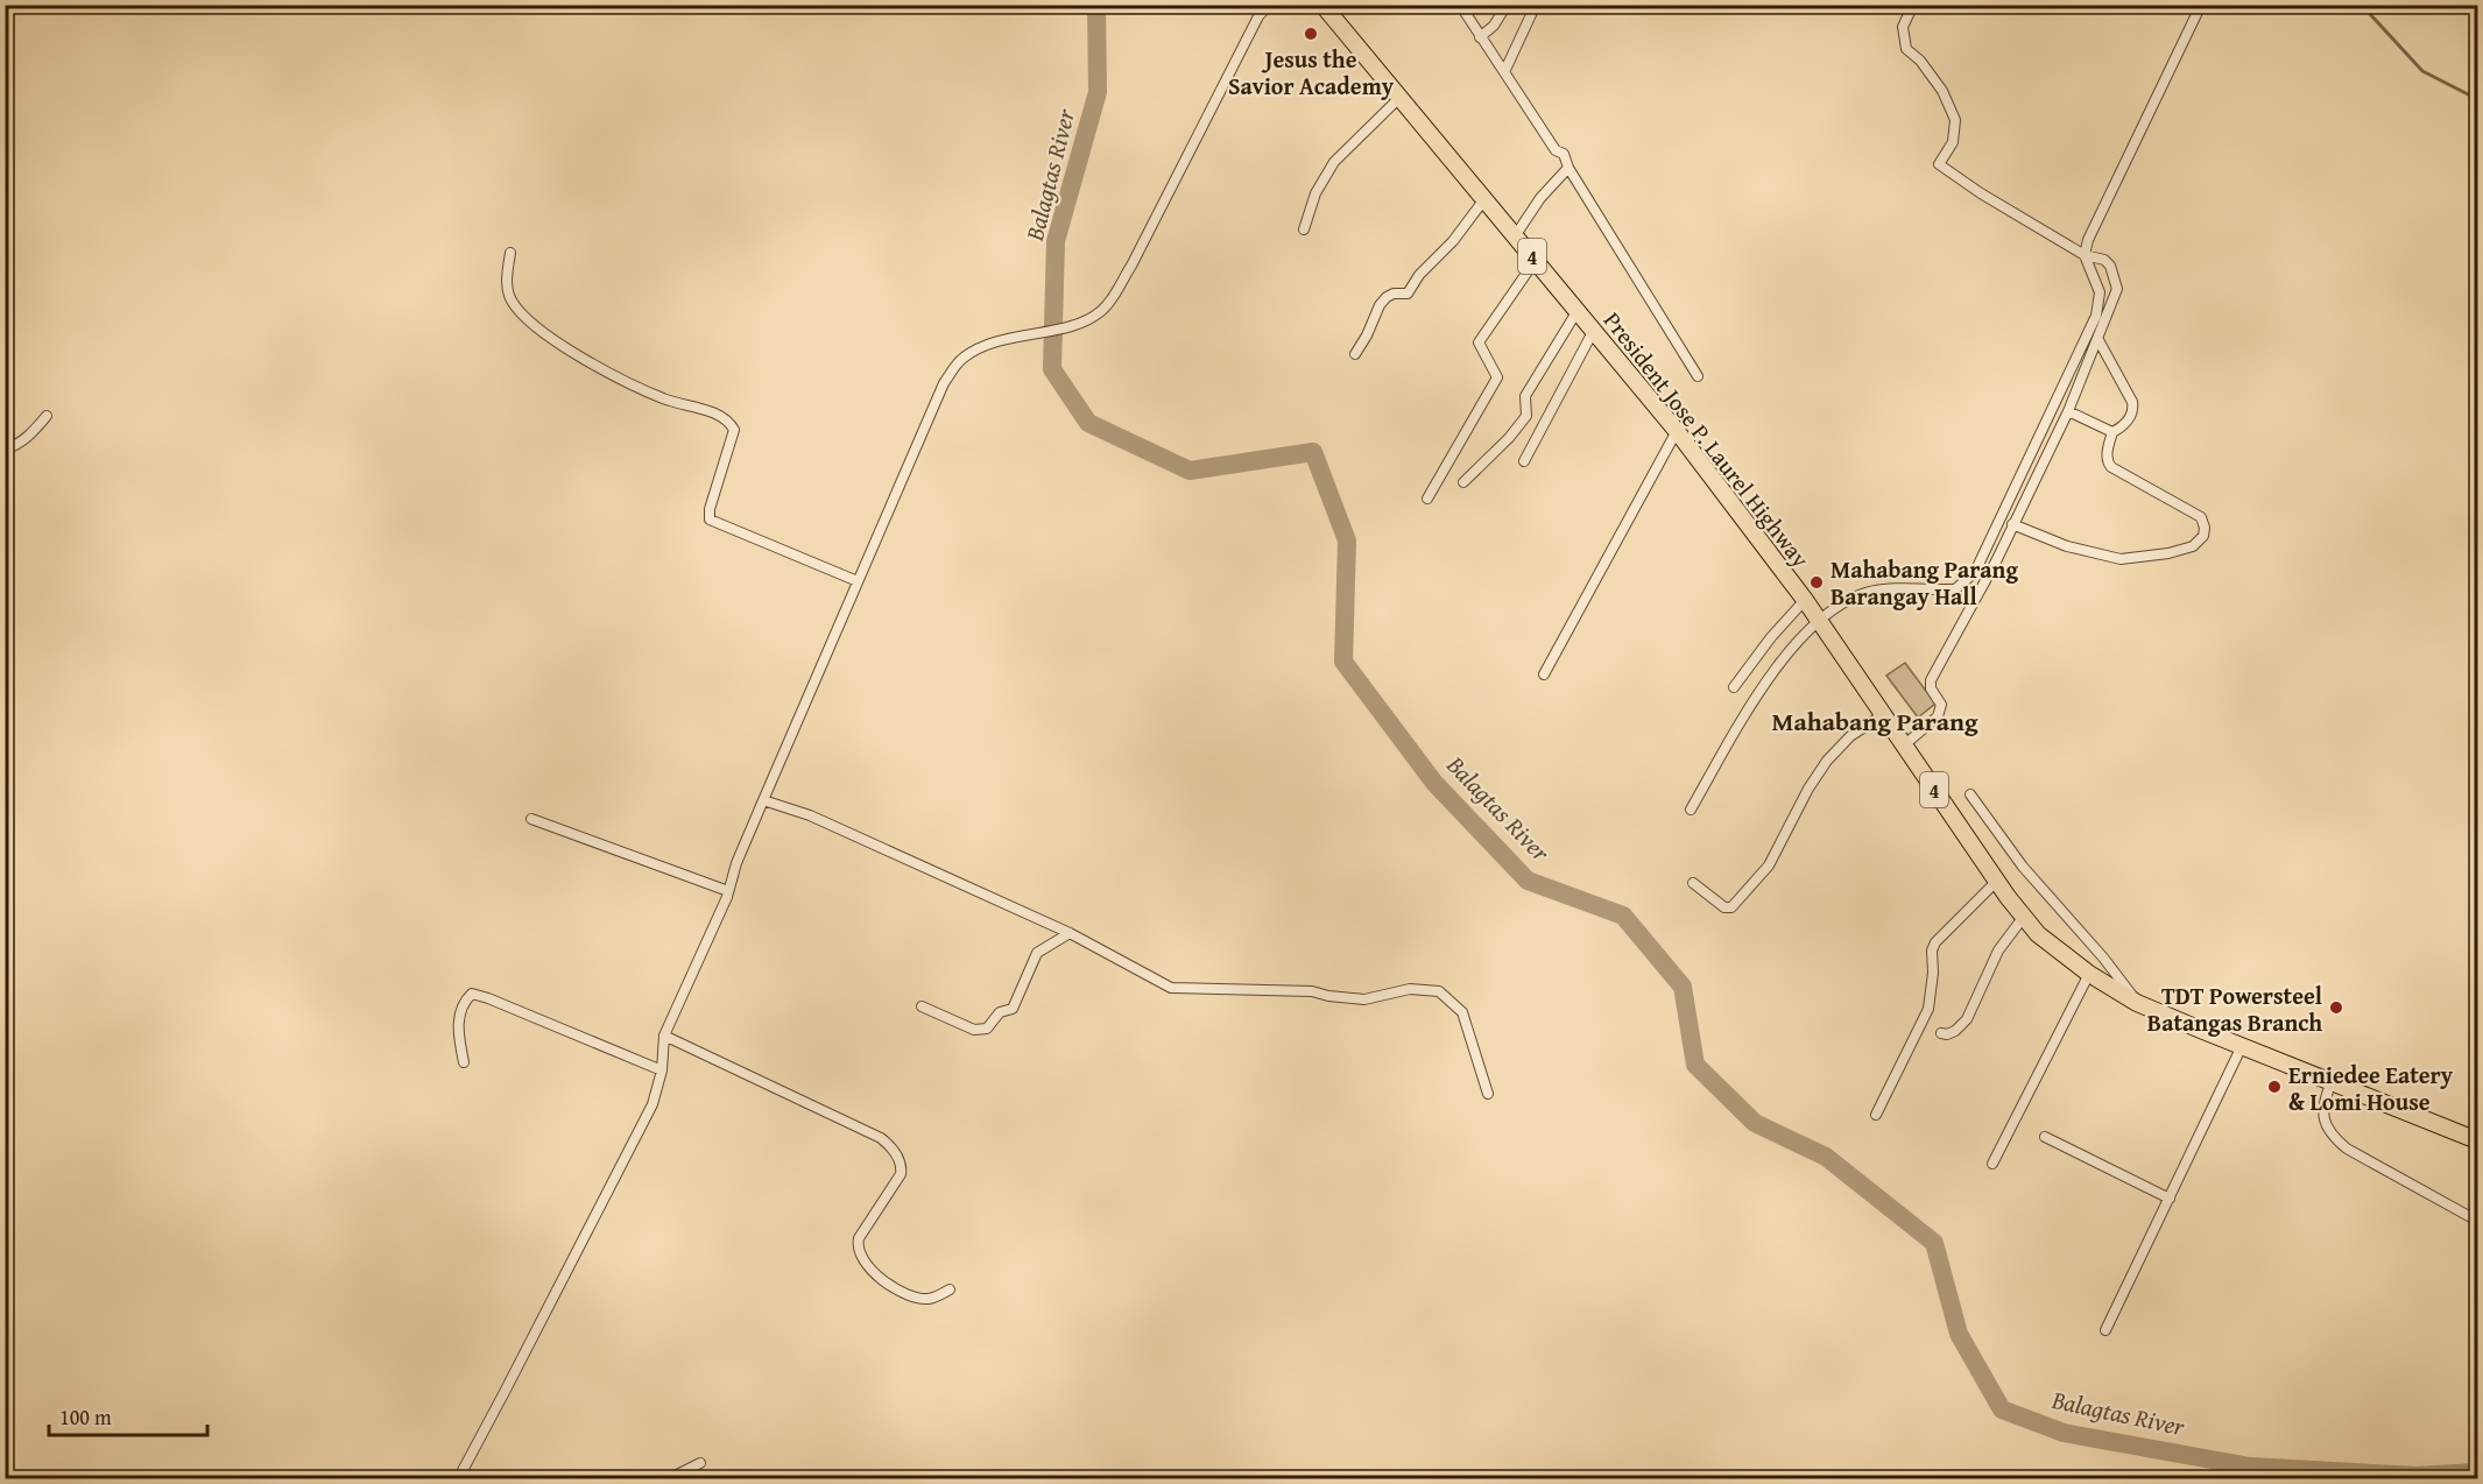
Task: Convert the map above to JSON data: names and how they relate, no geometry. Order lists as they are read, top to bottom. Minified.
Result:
{"streets":{"highway":["4","President Jose P. Laurel Highway"]},"districts":["Mahabang Parang"],"water":["Balagtas River"],"places":["Jesus the Savior Academy","Mahabang Parang Barangay Hall","TDT Powersteel Batangas Branch","Erniedee Eatery & Lomi House"],"scale_bar":"100 m"}
